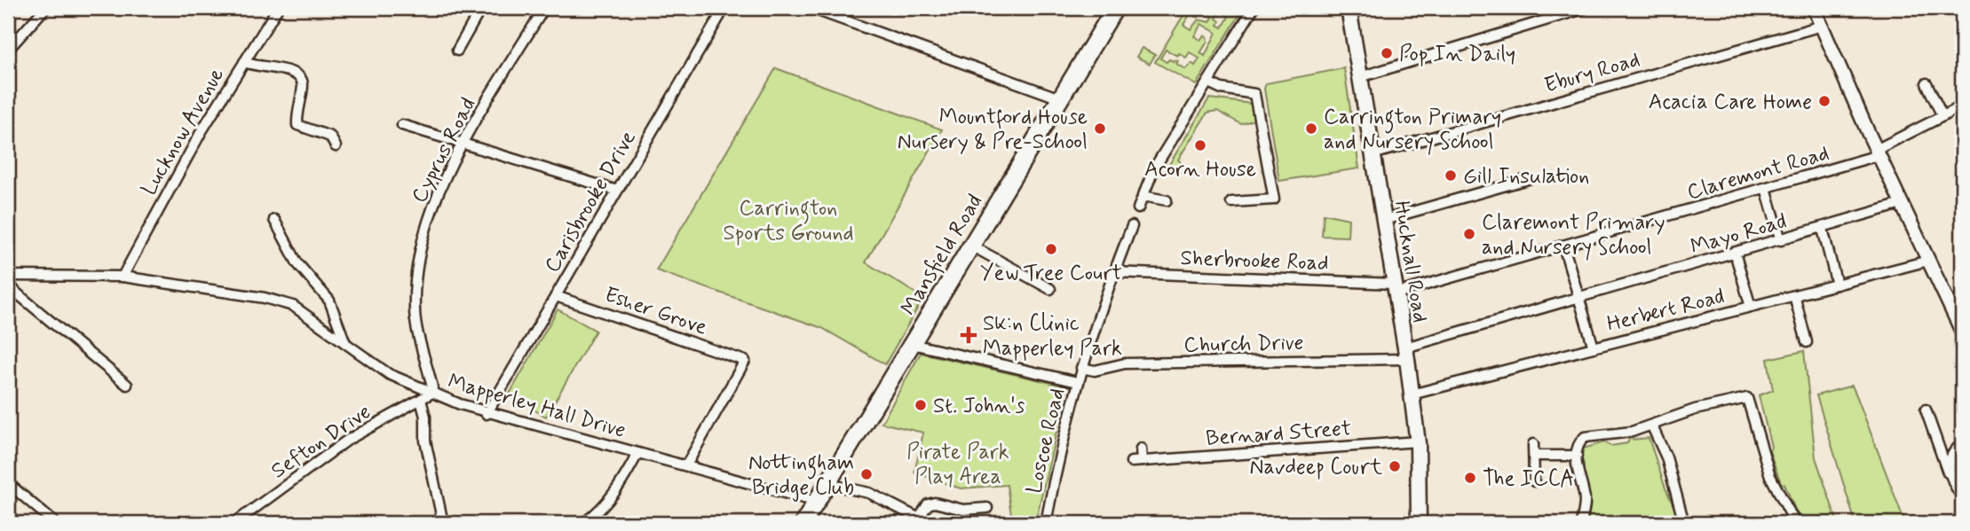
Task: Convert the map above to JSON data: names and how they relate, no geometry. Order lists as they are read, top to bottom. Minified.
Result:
{"streets":{"highway":["Mansfield Road"],"main road":["Hucknall Road"],"street":["Ebury Road","Lucknow Avenue","Cyprus Road","Claremont Road","Carisbrooke Drive","Mayo Road","Sherbrooke Road","Herbert Road","Esher Grove","Church Drive","Mapperley Hall Drive","Bernard Street","Sefton Drive","Loscoe Road"]},"crossings":[["Ebury Road","Hucknall Road"],["Lucknow Avenue","Mapperley Hall Drive"],["Cyprus Road","Mapperley Hall Drive"],["Cyprus Road","Sefton Drive"],["Claremont Road","Sherbrooke Road"],["Claremont Road","Hucknall Road"],["Carisbrooke Drive","Esher Grove"],["Carisbrooke Drive","Mapperley Hall Drive"],["Mayo Road","Hucknall Road"],["Mayo Road","Church Drive"],["Mansfield Road","Mapperley Hall Drive"],["Sherbrooke Road","Hucknall Road"],["Sherbrooke Road","Loscoe Road"],["Hucknall Road","Herbert Road"],["Hucknall Road","Church Drive"],["Hucknall Road","Bernard Street"],["Esher Grove","Mapperley Hall Drive"],["Church Drive","Loscoe Road"],["Mapperley Hall Drive","Sefton Drive"]],"parks":["Carrington Sports Ground","Pirate Park Play Area"],"places":{"other":["Pop In Daily","Acacia Care Home","Mountford House Nursery & Pre-School","Carrington Primary and Nursery School","Acorn House","Gill Insulation","Claremont Primary and Nursery School","Yew Tree Court","St. John's","Navdeep Court","Nottingham Bridge Club","The ICCA"],"health":["Sk:n Clinic Mapperley Park"]}}
